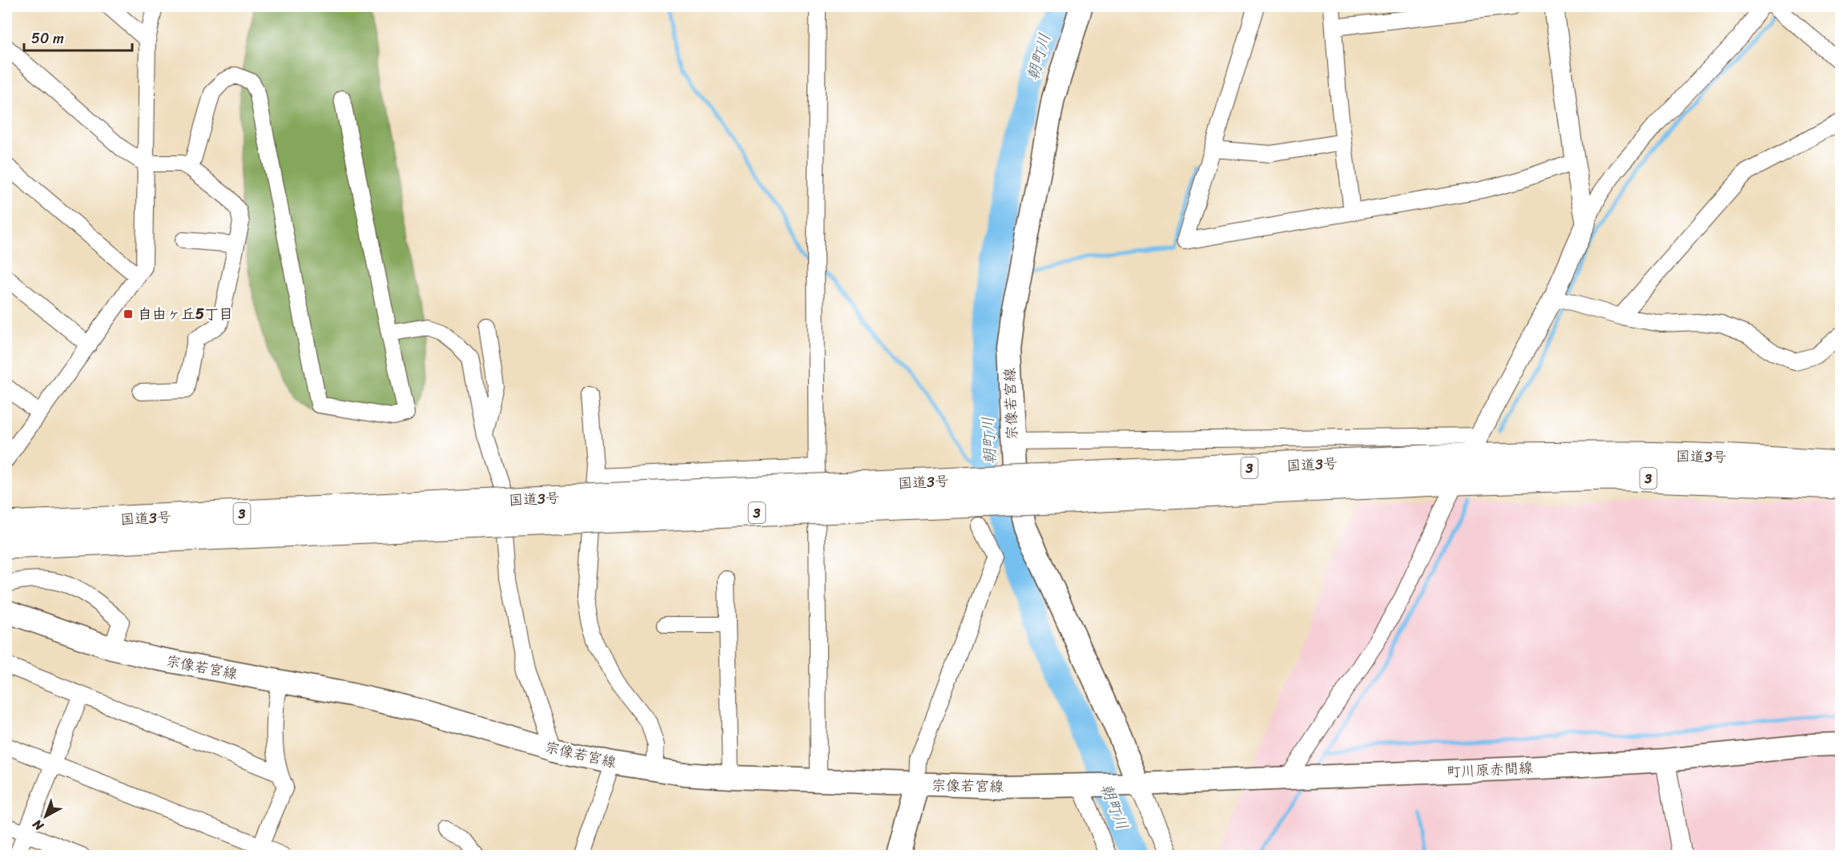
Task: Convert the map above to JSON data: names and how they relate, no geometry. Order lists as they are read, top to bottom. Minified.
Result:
{"streets":{"highway":["国道3号","3"],"main road":["宗像若宮線","町川原赤間線"]},"crossings":[["宗像若宮線","町川原赤間線"]],"water":["朝町川"],"places":{"transit":["自由ヶ丘5丁目"]},"scale_bar":"50 m","north":"bottom left"}
